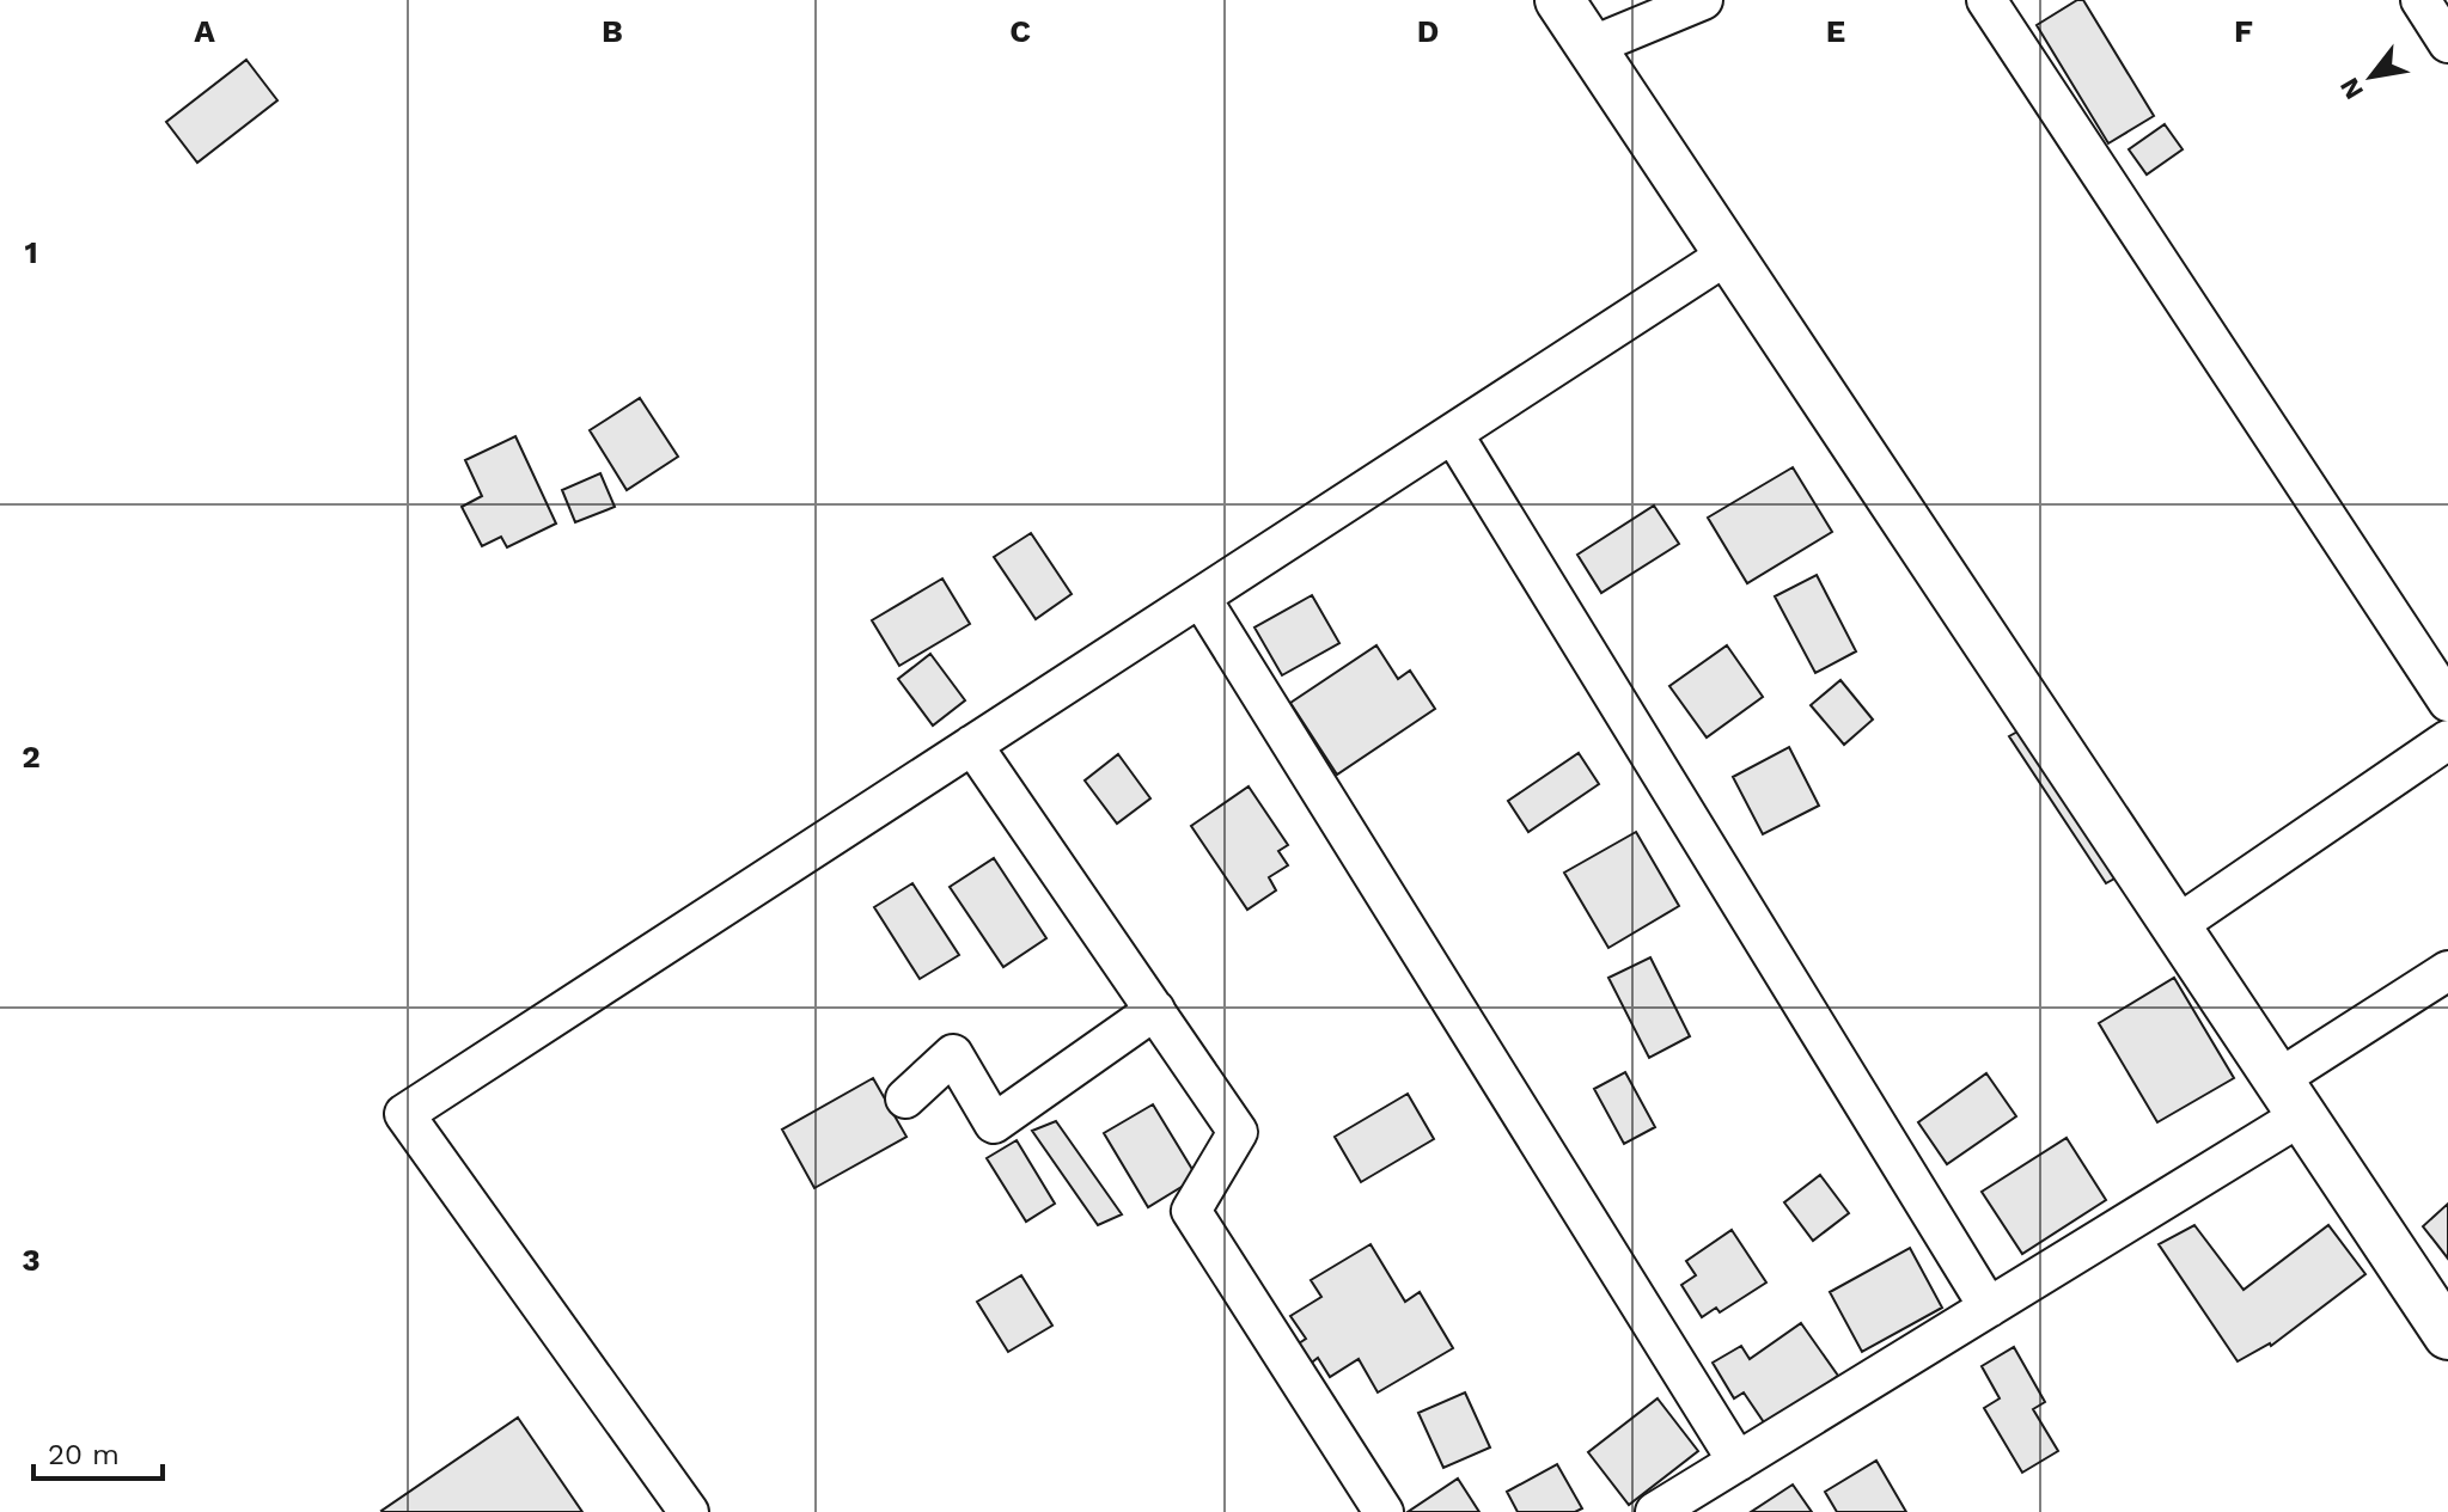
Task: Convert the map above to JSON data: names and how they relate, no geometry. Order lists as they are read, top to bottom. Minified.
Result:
{"scale_bar":"20 m","north":"bottom left","grid":{"columns":["A","B","C","D","E","F"],"rows":["1","2","3"]}}
